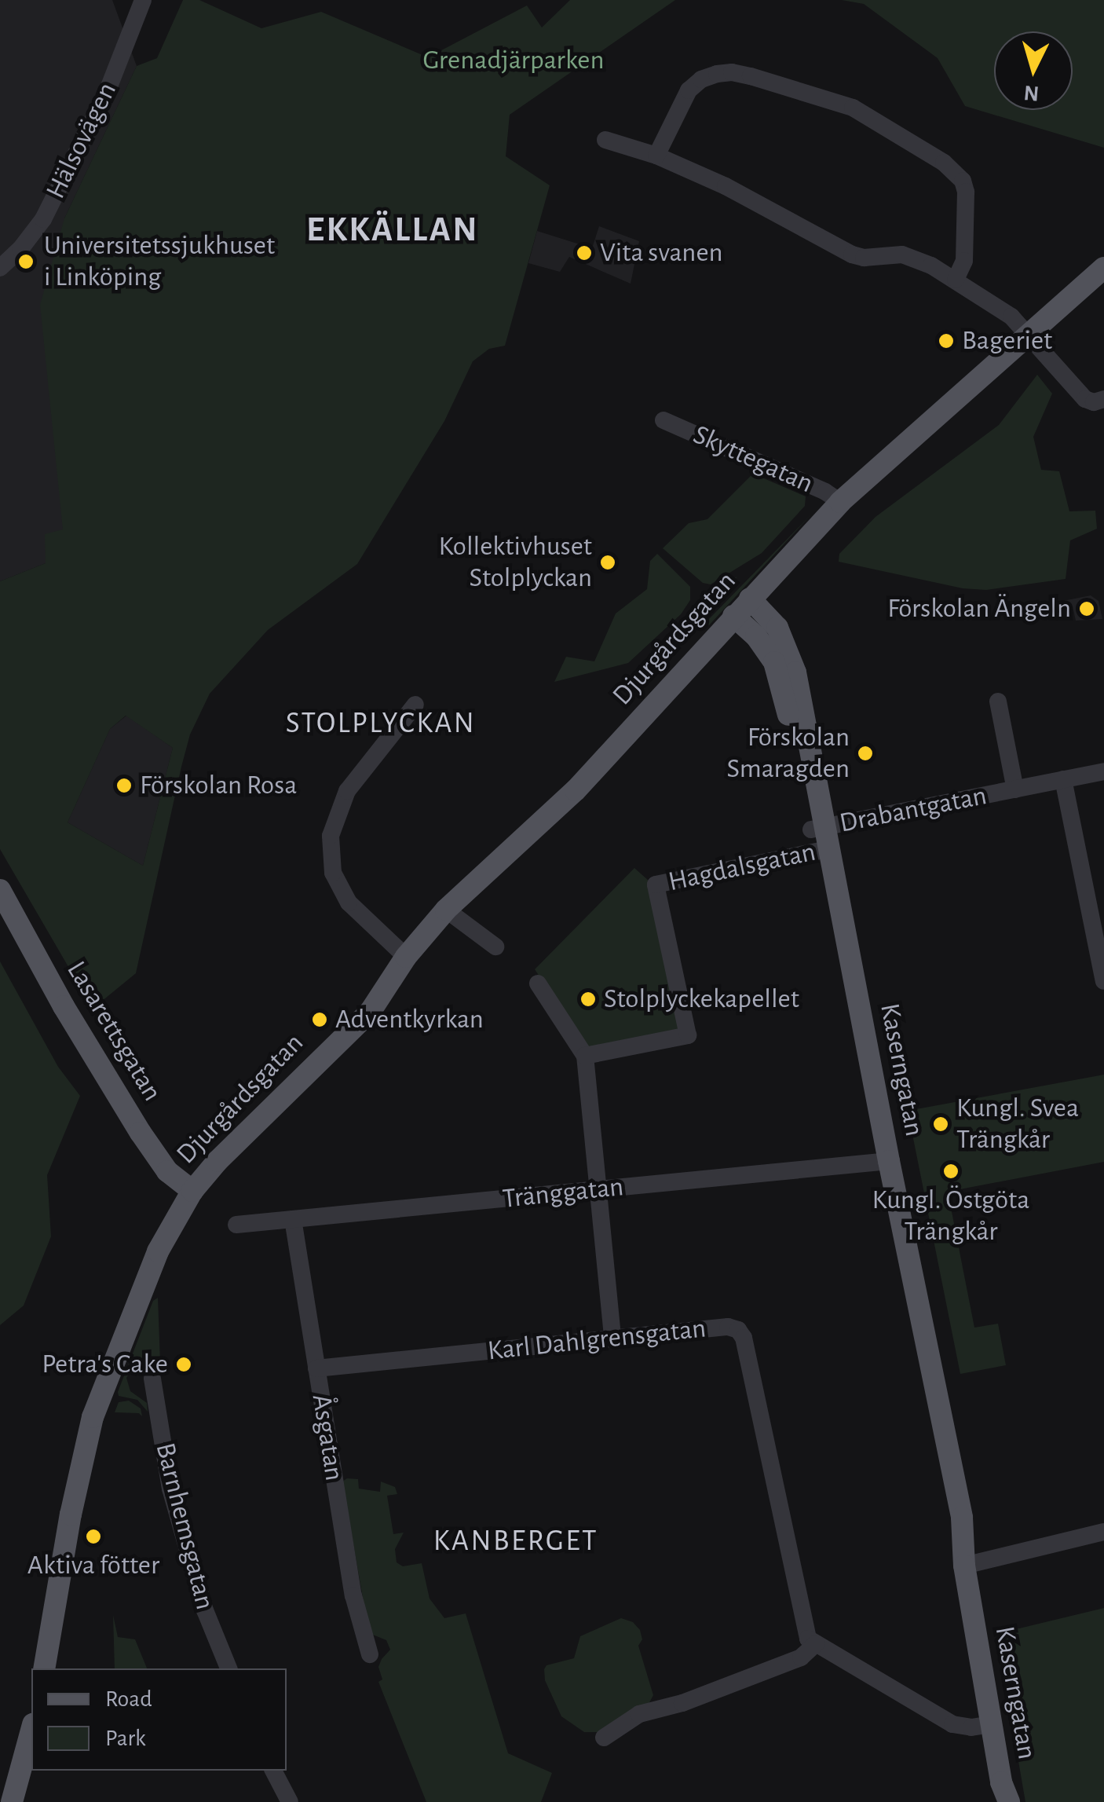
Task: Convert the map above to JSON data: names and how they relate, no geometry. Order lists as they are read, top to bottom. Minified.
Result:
{"streets":{"main road":["Djurgårdsgatan","Lasarettsgatan","Kaserngatan"],"street":["Hälsovägen","Skyttegatan","Drabantgatan","Hagdalsgatan","Tränggatan","Karl Dahlgrensgatan","Åsgatan","Barnhemsgatan"]},"crossings":[["Skyttegatan","Djurgårdsgatan"],["Djurgårdsgatan","Lasarettsgatan"],["Djurgårdsgatan","Kaserngatan"],["Drabantgatan","Hagdalsgatan"],["Drabantgatan","Kaserngatan"],["Hagdalsgatan","Kaserngatan"],["Kaserngatan","Tränggatan"],["Tränggatan","Åsgatan"],["Karl Dahlgrensgatan","Åsgatan"]],"districts":["EKKÄLLAN","STOLPLYCKAN","KANBERGET"],"parks":["Grenadjärparken"],"places":["Vita svanen","Universitetssjukhuset i Linköping","Bageriet","Kollektivhuset Stolplyckan","Förskolan Ängeln","Förskolan Smaragden","Förskolan Rosa","Stolplyckekapellet","Adventkyrkan","Kungl. Svea Trängkår","Kungl. Östgöta Trängkår","Petra's Cake","Aktiva fötter"],"legend":["Road","Park"],"north":"bottom"}
